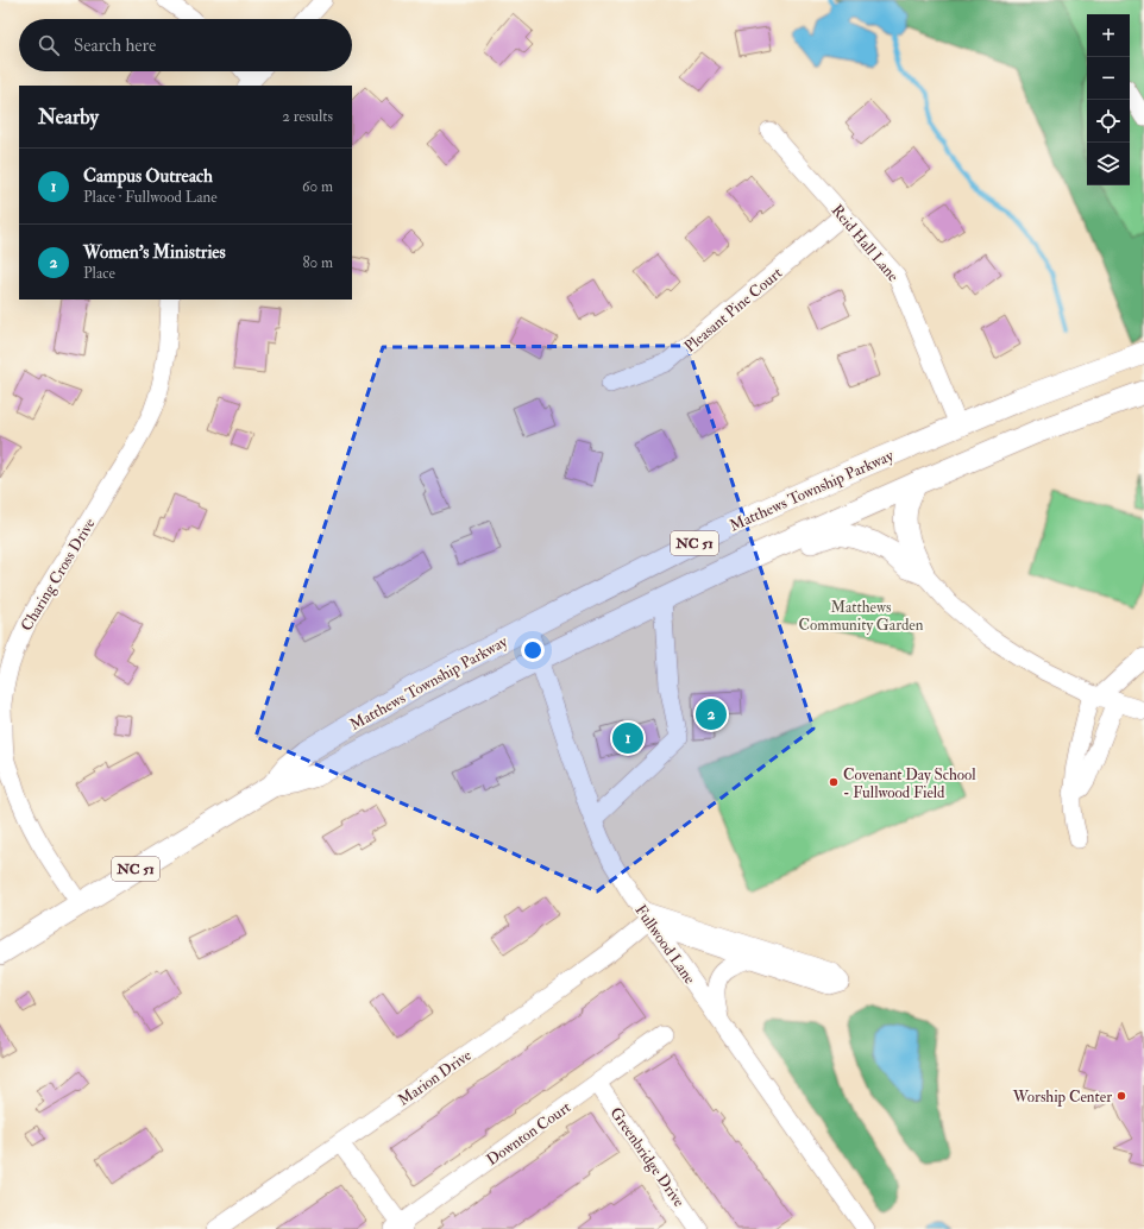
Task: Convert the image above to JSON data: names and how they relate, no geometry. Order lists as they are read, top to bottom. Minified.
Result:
{"streets":{"main road":["Matthews Township Parkway","NC 51"],"street":["Reid Hall Lane","Pleasant Pine Court","Charing Cross Drive","Fullwood Lane","Marion Drive","Downton Court","Greenbridge Drive"]},"crossings":[["Reid Hall Lane","Pleasant Pine Court"],["Reid Hall Lane","Matthews Township Parkway"],["Matthews Township Parkway","Charing Cross Drive"],["Matthews Township Parkway","Fullwood Lane"],["Fullwood Lane","Marion Drive"],["Downton Court","Greenbridge Drive"]],"parks":["Matthews Community Garden"],"places":["Covenant Day School - Fullwood Field","Worship Center"],"page":{"map_buttons":["+","−"],"search":"Search here","heading":["Nearby","2 results"],"list":[{"mark":"1","name":"Campus Outreach","note":"Place · Fullwood Lane","value":"60 m"},{"mark":"2","name":"Women's Ministries","note":"Place","value":"80 m"}],"pins":["2","1"]}}
